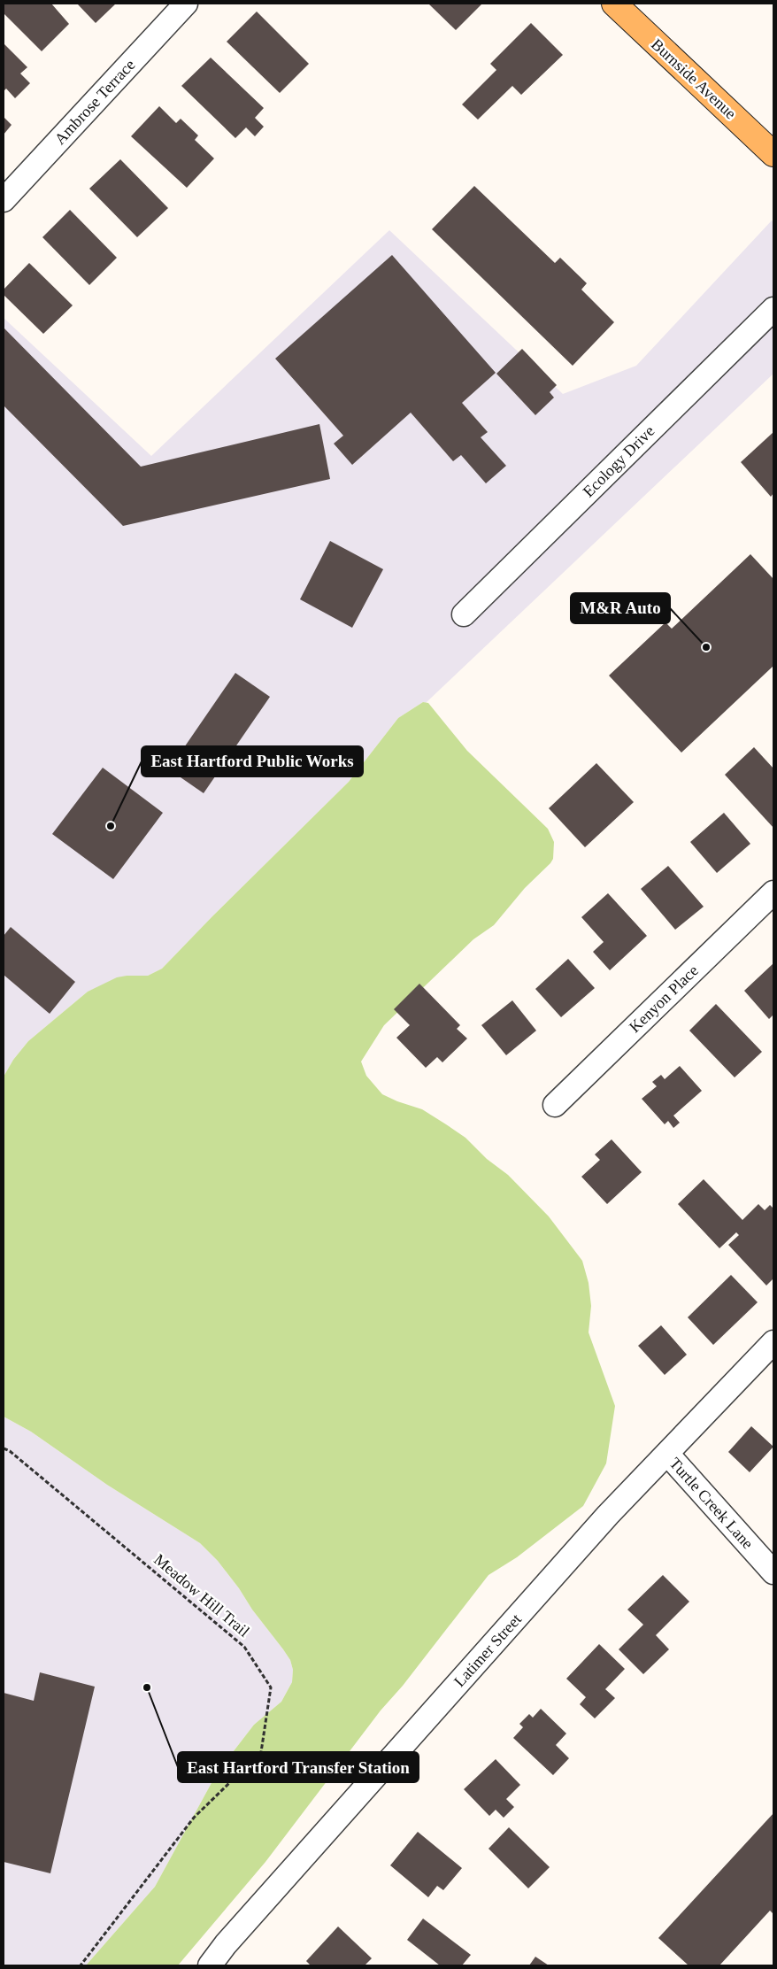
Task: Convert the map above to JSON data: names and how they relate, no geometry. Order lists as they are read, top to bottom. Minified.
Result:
{"streets":{"main road":["Burnside Avenue"],"street":["Ambrose Terrace","Ecology Drive","Kenyon Place","Turtle Creek Lane","Latimer Street"],"path":["Meadow Hill Trail"]},"crossings":[["Turtle Creek Lane","Latimer Street"]],"places":["M&R Auto","East Hartford Public Works","East Hartford Transfer Station"]}
